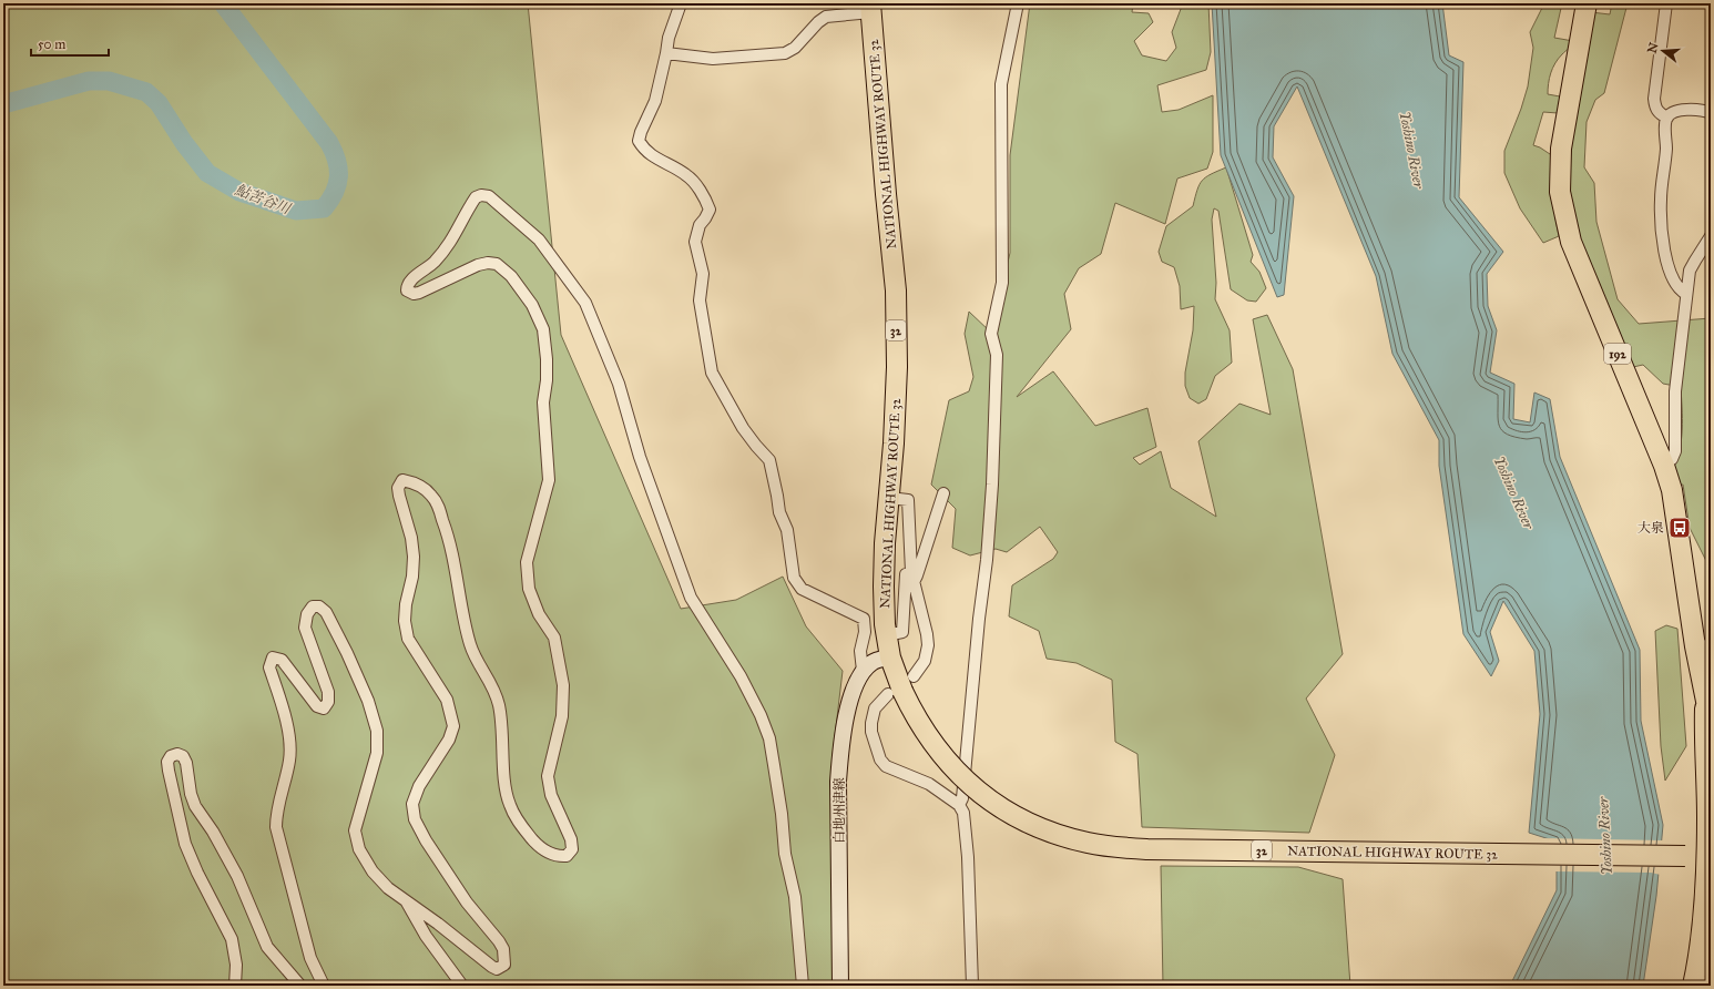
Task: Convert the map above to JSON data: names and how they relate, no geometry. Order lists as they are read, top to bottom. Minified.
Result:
{"streets":{"highway":["NATIONAL HIGHWAY ROUTE 32","32","192"],"main road":["白地州津線"]},"crossings":[["NATIONAL HIGHWAY ROUTE 32","192"]],"water":["Yoshino River","鮎苦谷川"],"places":{"bus stop":["大泉"]},"scale_bar":"50 m","north":"left"}
